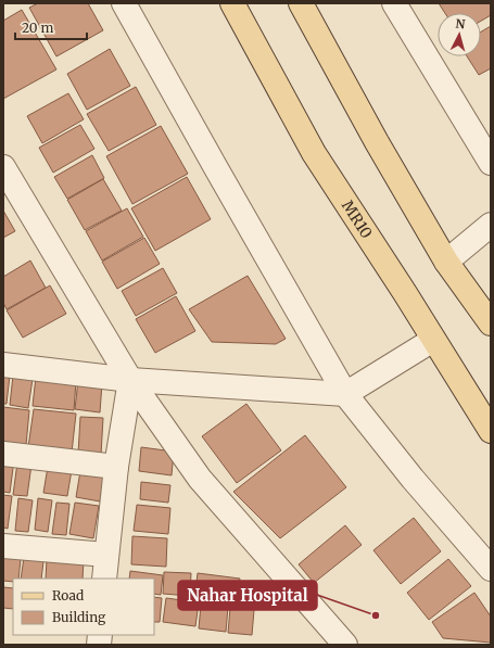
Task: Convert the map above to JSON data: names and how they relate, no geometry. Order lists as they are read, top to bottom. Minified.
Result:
{"streets":{"main road":["MR10"]},"places":["Nahar Hospital"],"legend":["Road","Building"],"scale_bar":"20 m","north":"top"}
